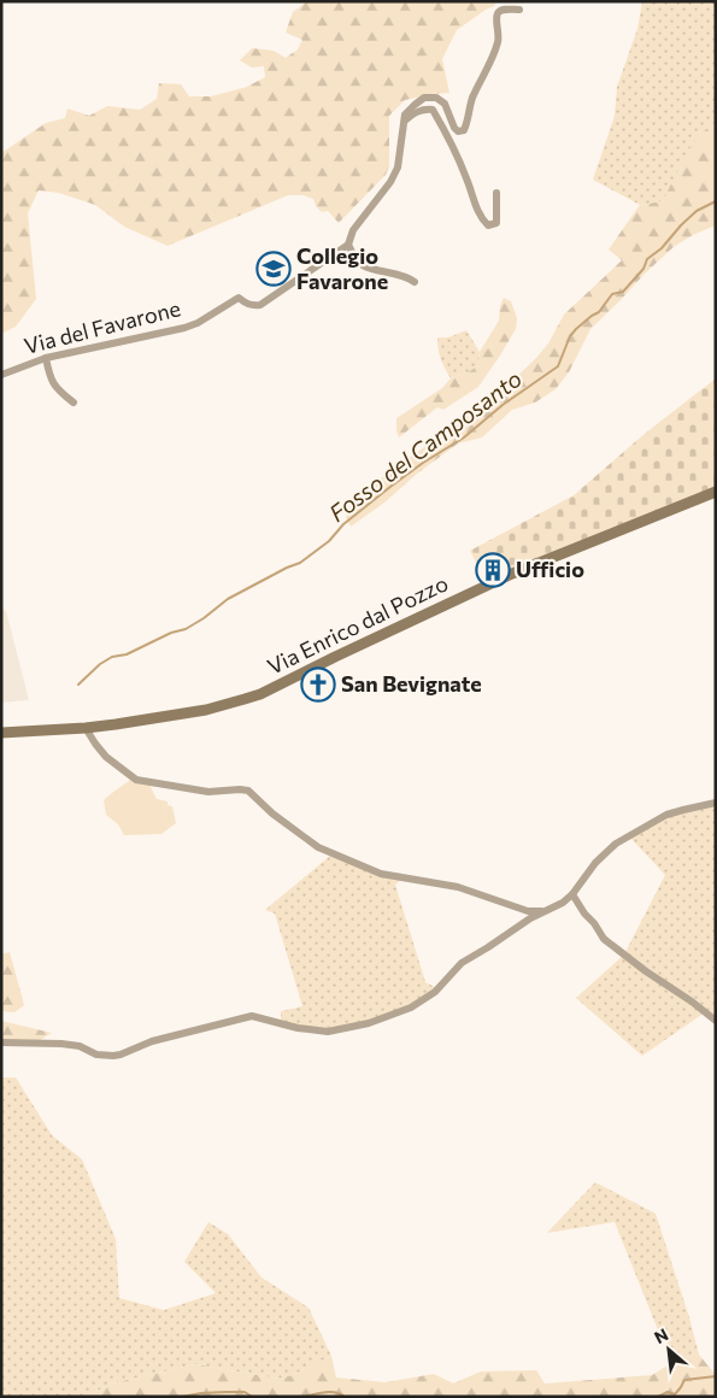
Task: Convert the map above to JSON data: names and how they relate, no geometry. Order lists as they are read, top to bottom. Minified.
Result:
{"streets":{"street":["Via del Favarone","Via Enrico dal Pozzo"]},"water":["Fosso del Camposanto"],"places":{"school or university":["Collegio Favarone"],"building":["Ufficio"],"church":["San Bevignate"]},"north":"top left"}
